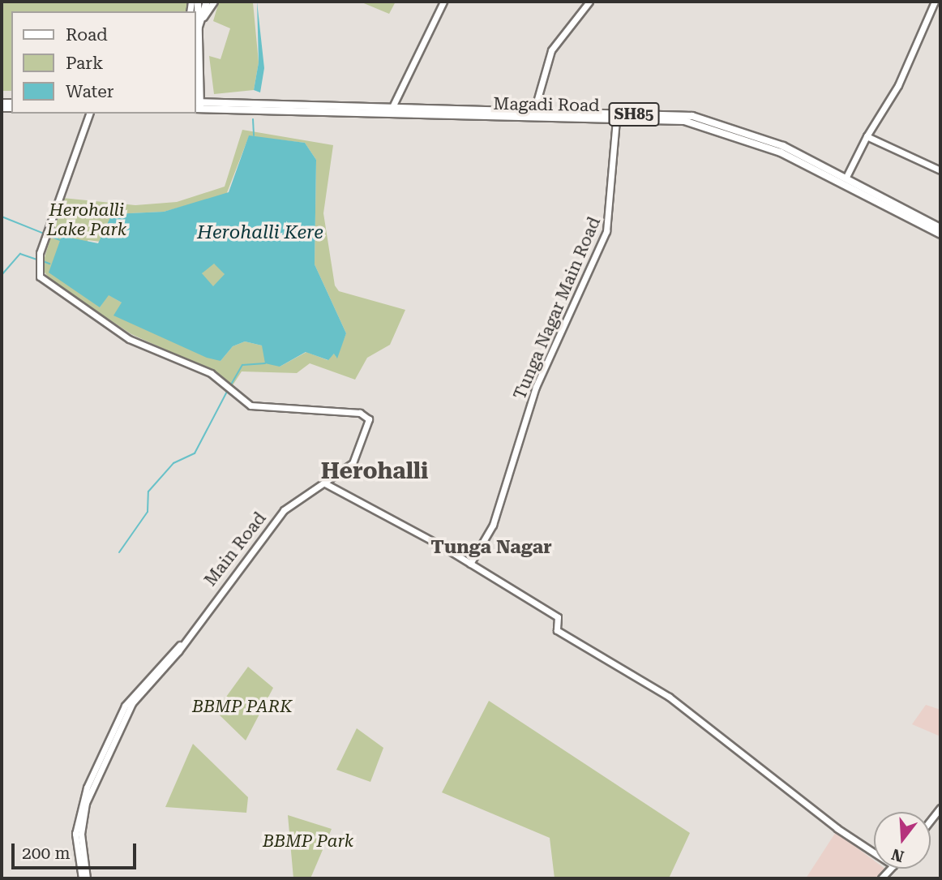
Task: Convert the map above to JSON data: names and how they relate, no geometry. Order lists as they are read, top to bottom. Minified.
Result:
{"streets":{"main road":["Magadi Road","SH85"],"street":["Tunga Nagar Main Road","Main Road"]},"crossings":[["Magadi Road","Tunga Nagar Main Road"]],"districts":["Herohalli","Tunga Nagar"],"water":["Herohalli Kere"],"parks":["Herohalli Lake Park","BBMP PARK","BBMP Park"],"legend":["Road","Park","Water"],"scale_bar":"200 m","north":"bottom"}
